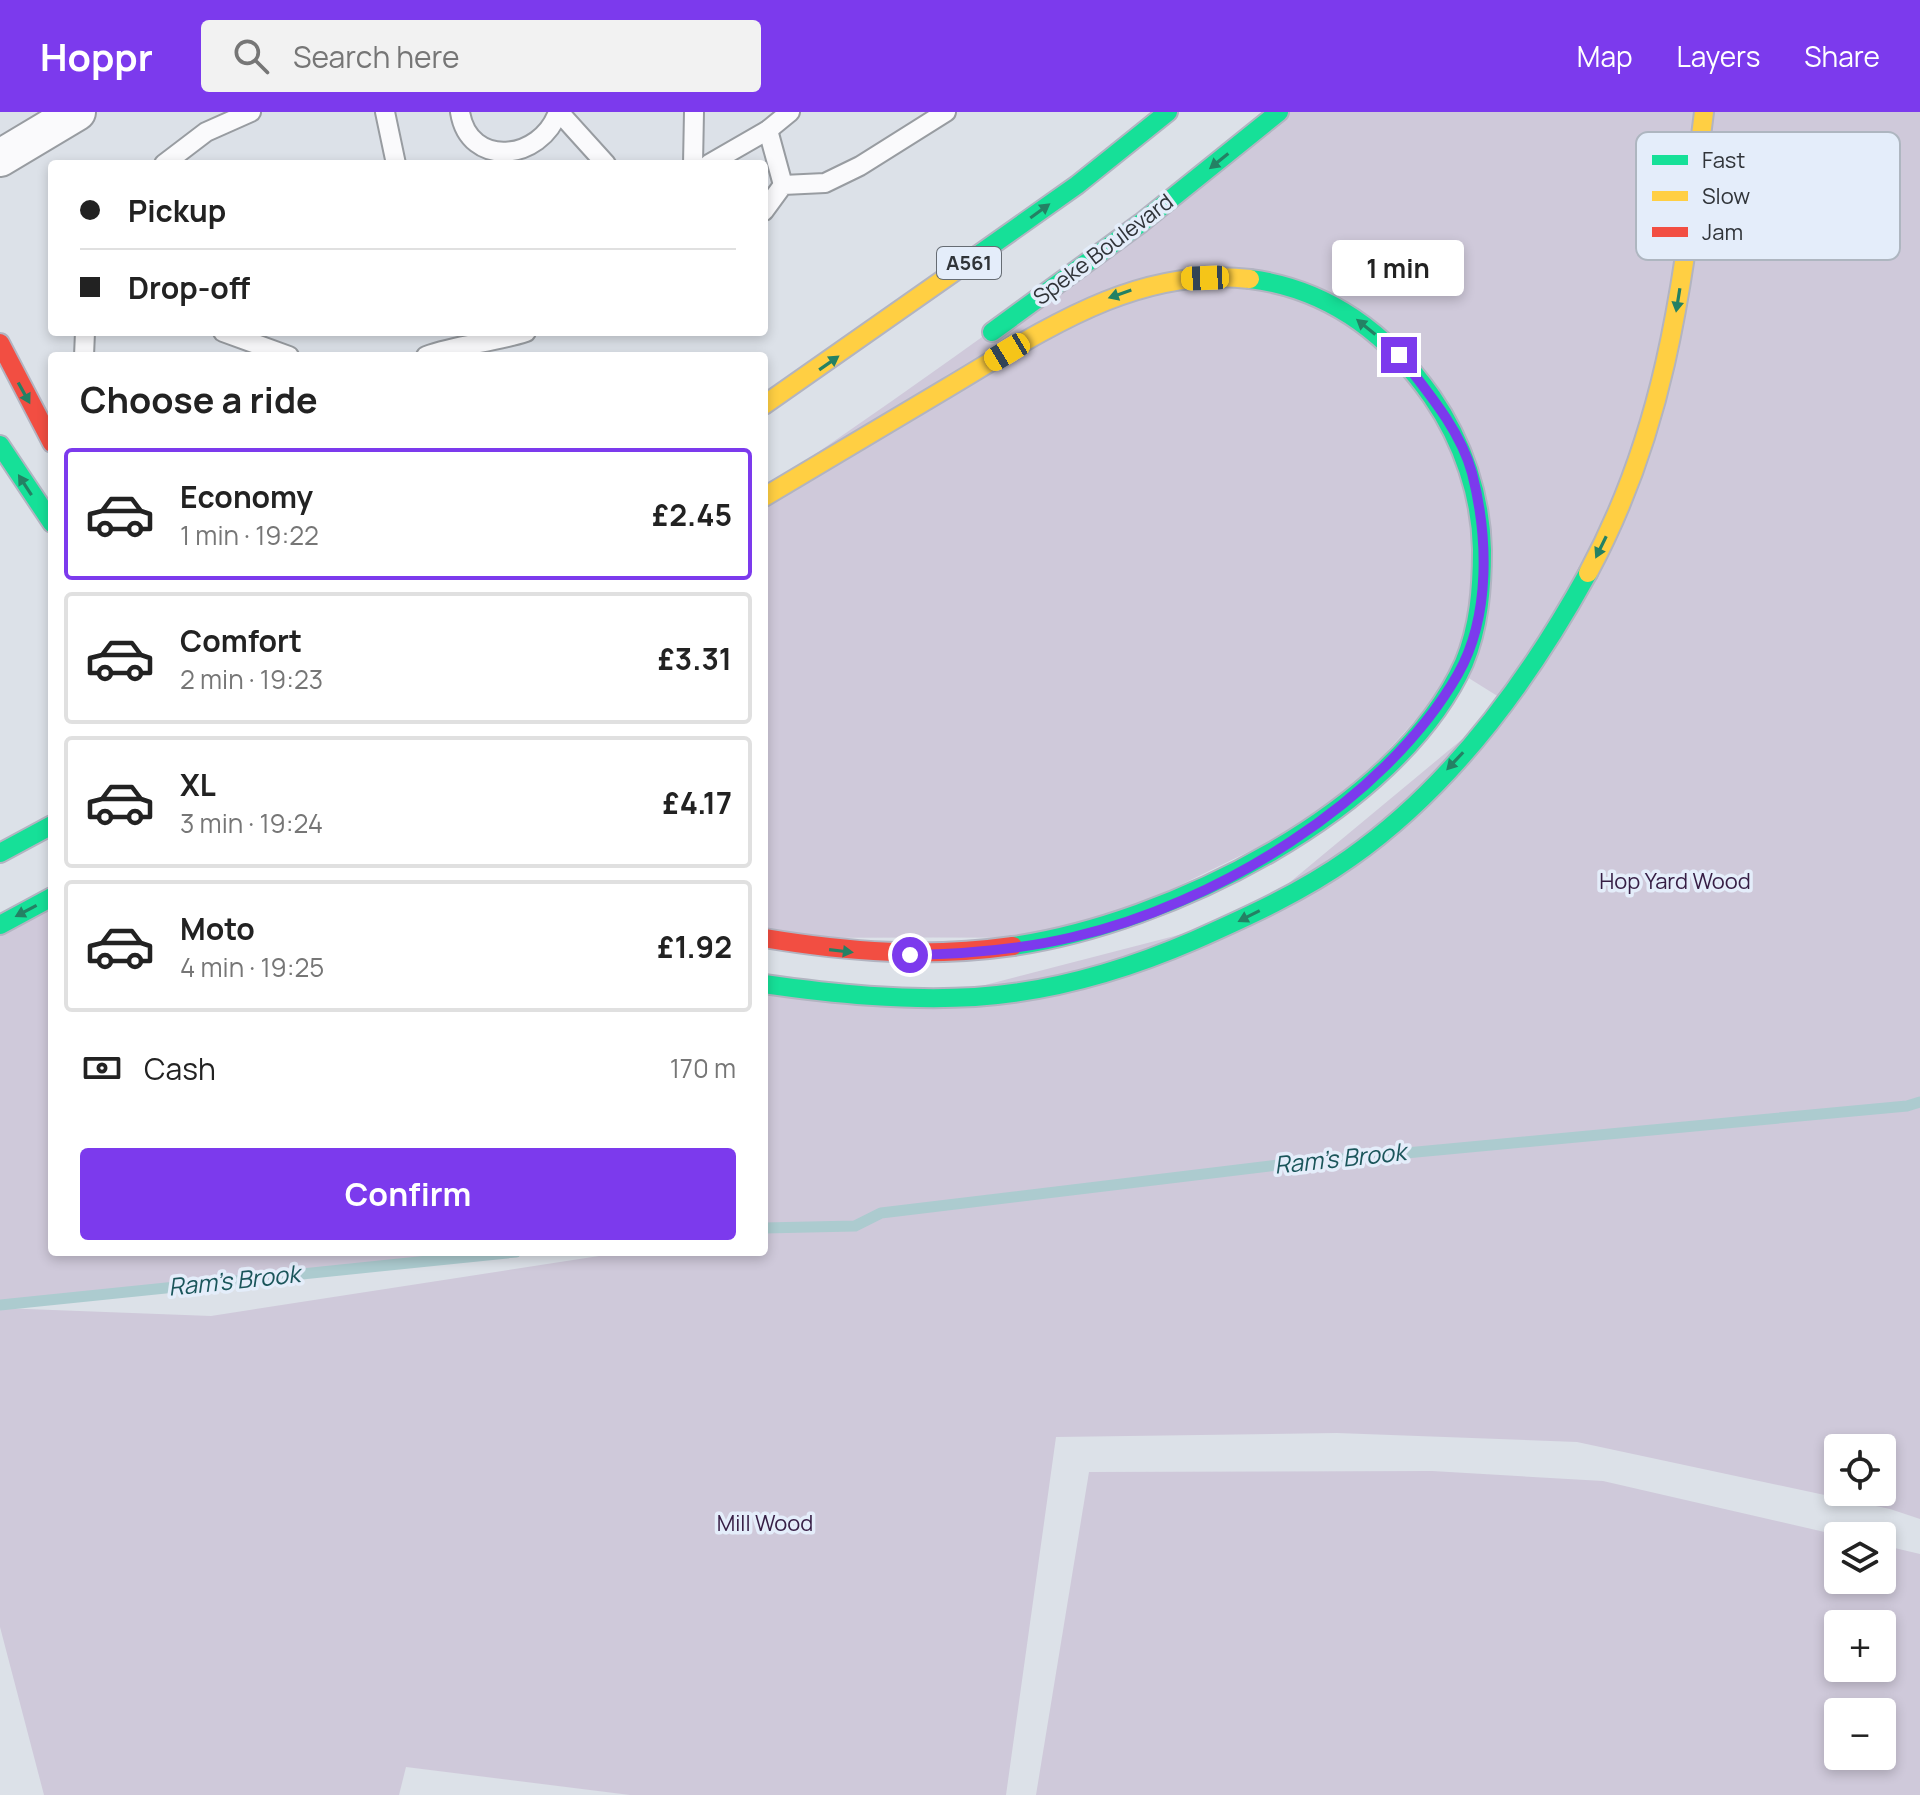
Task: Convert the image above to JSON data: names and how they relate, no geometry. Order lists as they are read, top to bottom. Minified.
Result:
{"streets":{"highway":["Speke Boulevard","A561"]},"water":["Ram's Brook"],"parks":["Hop Yard Wood","Mill Wood"],"legend":["Fast","Slow","Jam"],"page":{"header":"Hoppr","search":"Search here","nav":["Map","Layers","Share"],"banner":["Pickup","Drop-off"],"bubble":"1 min","heading":"Choose a ride","list":[{"name":"Economy","note":"1 min · 19:22","value":"£2.45"},{"name":"Comfort","note":"2 min · 19:23","value":"£3.31"},{"name":"XL","note":"3 min · 19:24","value":"£4.17"},{"name":"Moto","note":"4 min · 19:25","value":"£1.92"}],"pay":["Cash","170 m"],"buttons":"Confirm","map_buttons":["+","−"]}}
